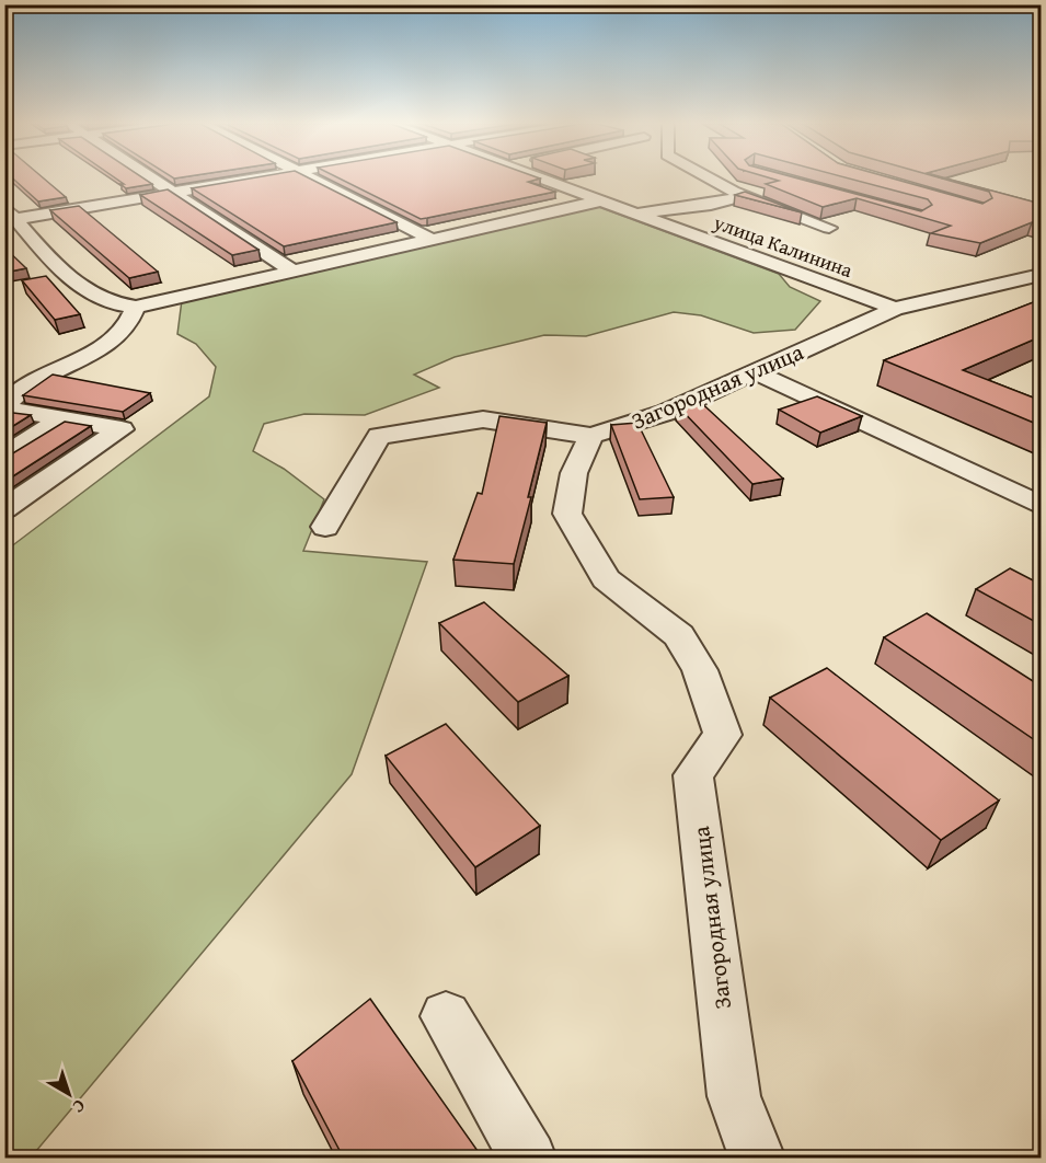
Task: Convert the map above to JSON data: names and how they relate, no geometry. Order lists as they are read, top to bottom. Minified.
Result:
{"streets":{"street":["улица Калинина","Загородная улица"]},"crossings":[["улица Калинина","Загородная улица"]],"north":"bottom right"}
